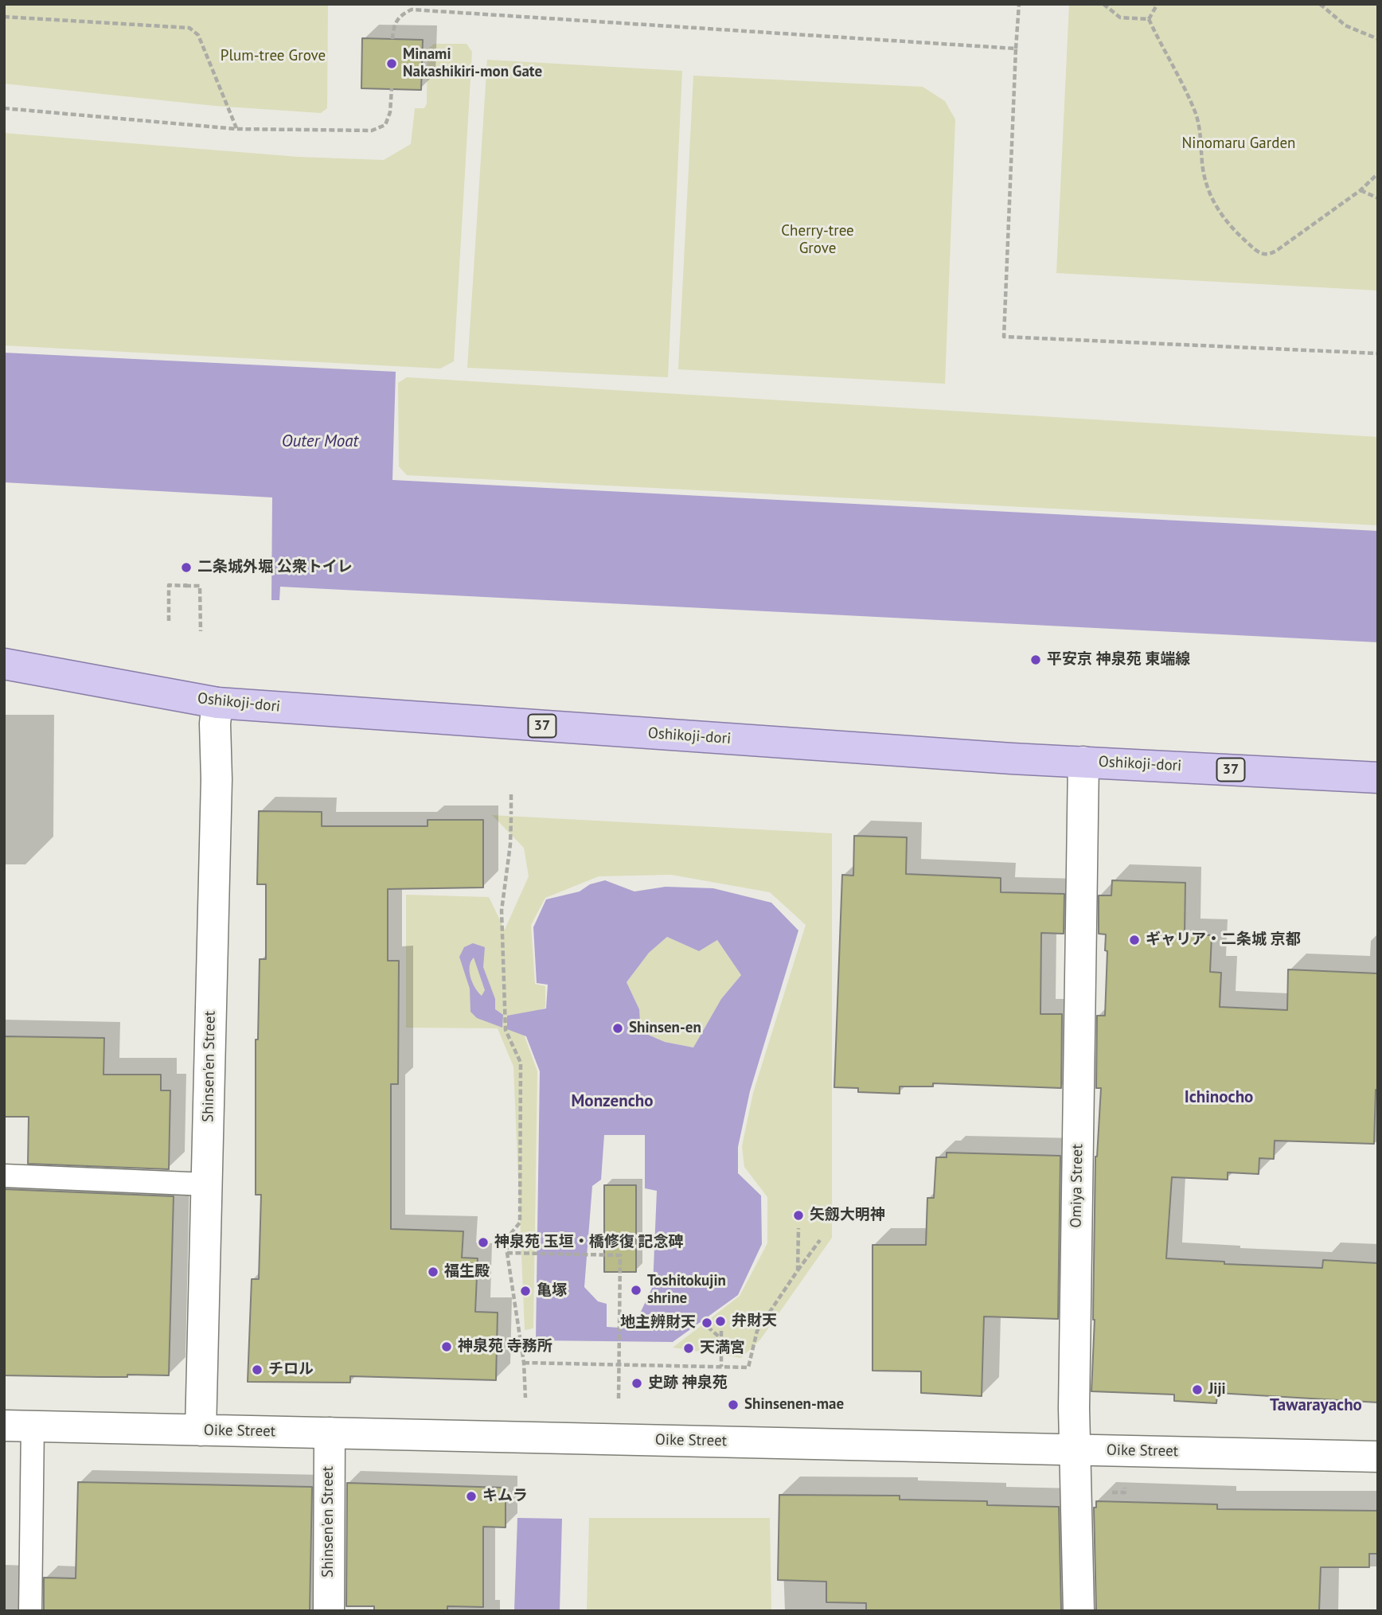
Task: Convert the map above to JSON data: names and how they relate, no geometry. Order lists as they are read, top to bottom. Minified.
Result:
{"streets":{"main road":["Oshikoji-dori","37"],"street":["Shinsen'en Street","Omiya Street","Oike Street"]},"crossings":[["Oshikoji-dori","Shinsen'en Street"],["Oshikoji-dori","Omiya Street"],["Shinsen'en Street","Oike Street"],["Omiya Street","Oike Street"]],"districts":["Ichinocho","Monzencho","Tawarayacho"],"water":["Outer Moat"],"parks":["Plum-tree Grove","Ninomaru Garden","Cherry-tree Grove"],"places":["Minami Nakashikiri-mon Gate","二条城外堀 公衆トイレ","平安京 神泉苑 東端線","ギャリア・二条城 京都","Shinsen-en","矢劔大明神","神泉苑 玉垣・橋修復 記念碑","福生殿","Toshitokujin shrine","亀塚","弁財天","地主辨財天","神泉苑 寺務所","天満宮","チロル","史跡 神泉苑","Jiji","Shinsenen-mae","キムラ"]}
